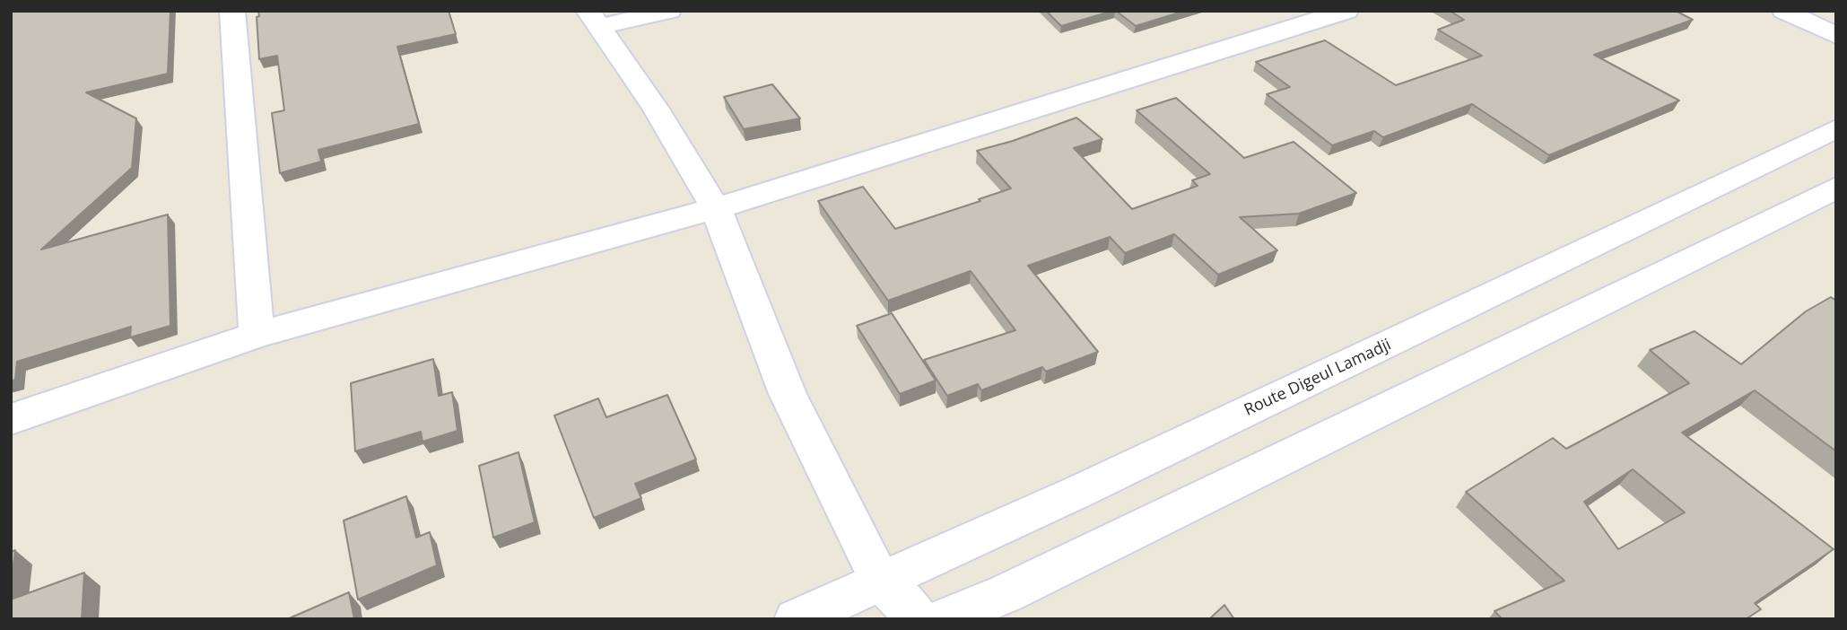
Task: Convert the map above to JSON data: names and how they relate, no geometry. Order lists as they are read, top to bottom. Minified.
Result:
{"streets":{"street":["Route Digeul Lamadji"]}}
